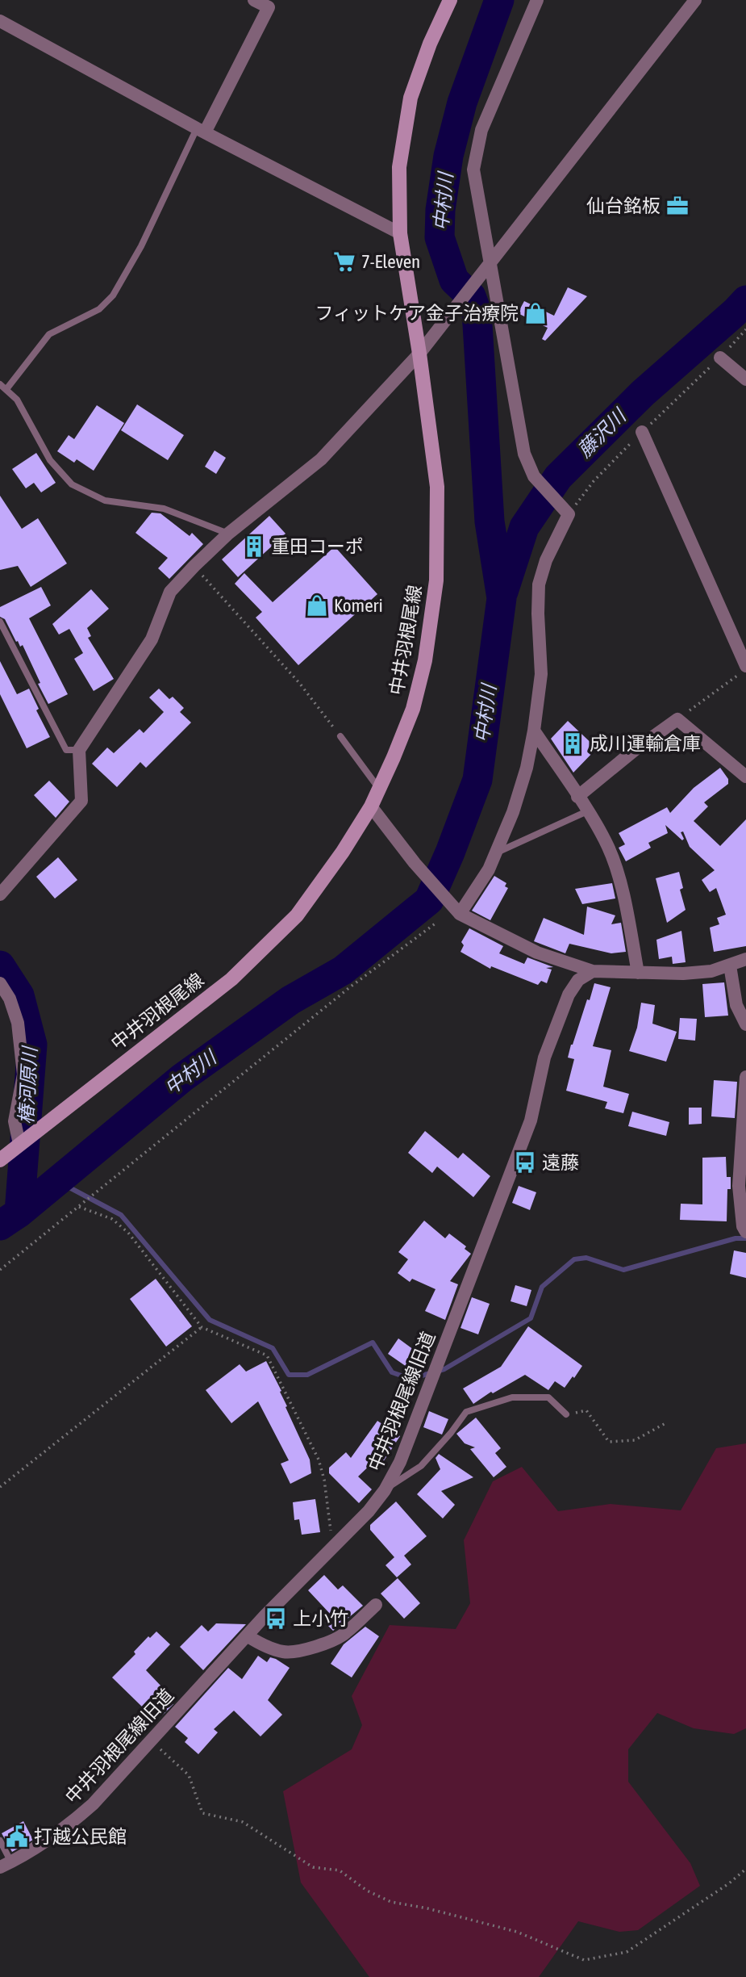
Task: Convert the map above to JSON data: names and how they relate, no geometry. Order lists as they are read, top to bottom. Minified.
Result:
{"streets":{"main road":["中井羽根尾線"],"street":["中井羽根尾線旧道"]},"water":["中村川","藤沢川","椿河原川"],"places":{"office":["仙台銘板"],"supermarket":["7-Eleven"],"shop":["フィットケア金子治療院","Komeri"],"building":["重田コーポ","成川運輸倉庫"],"bus stop":["遠藤","上小竹"],"public building":["打越公民館"]}}
